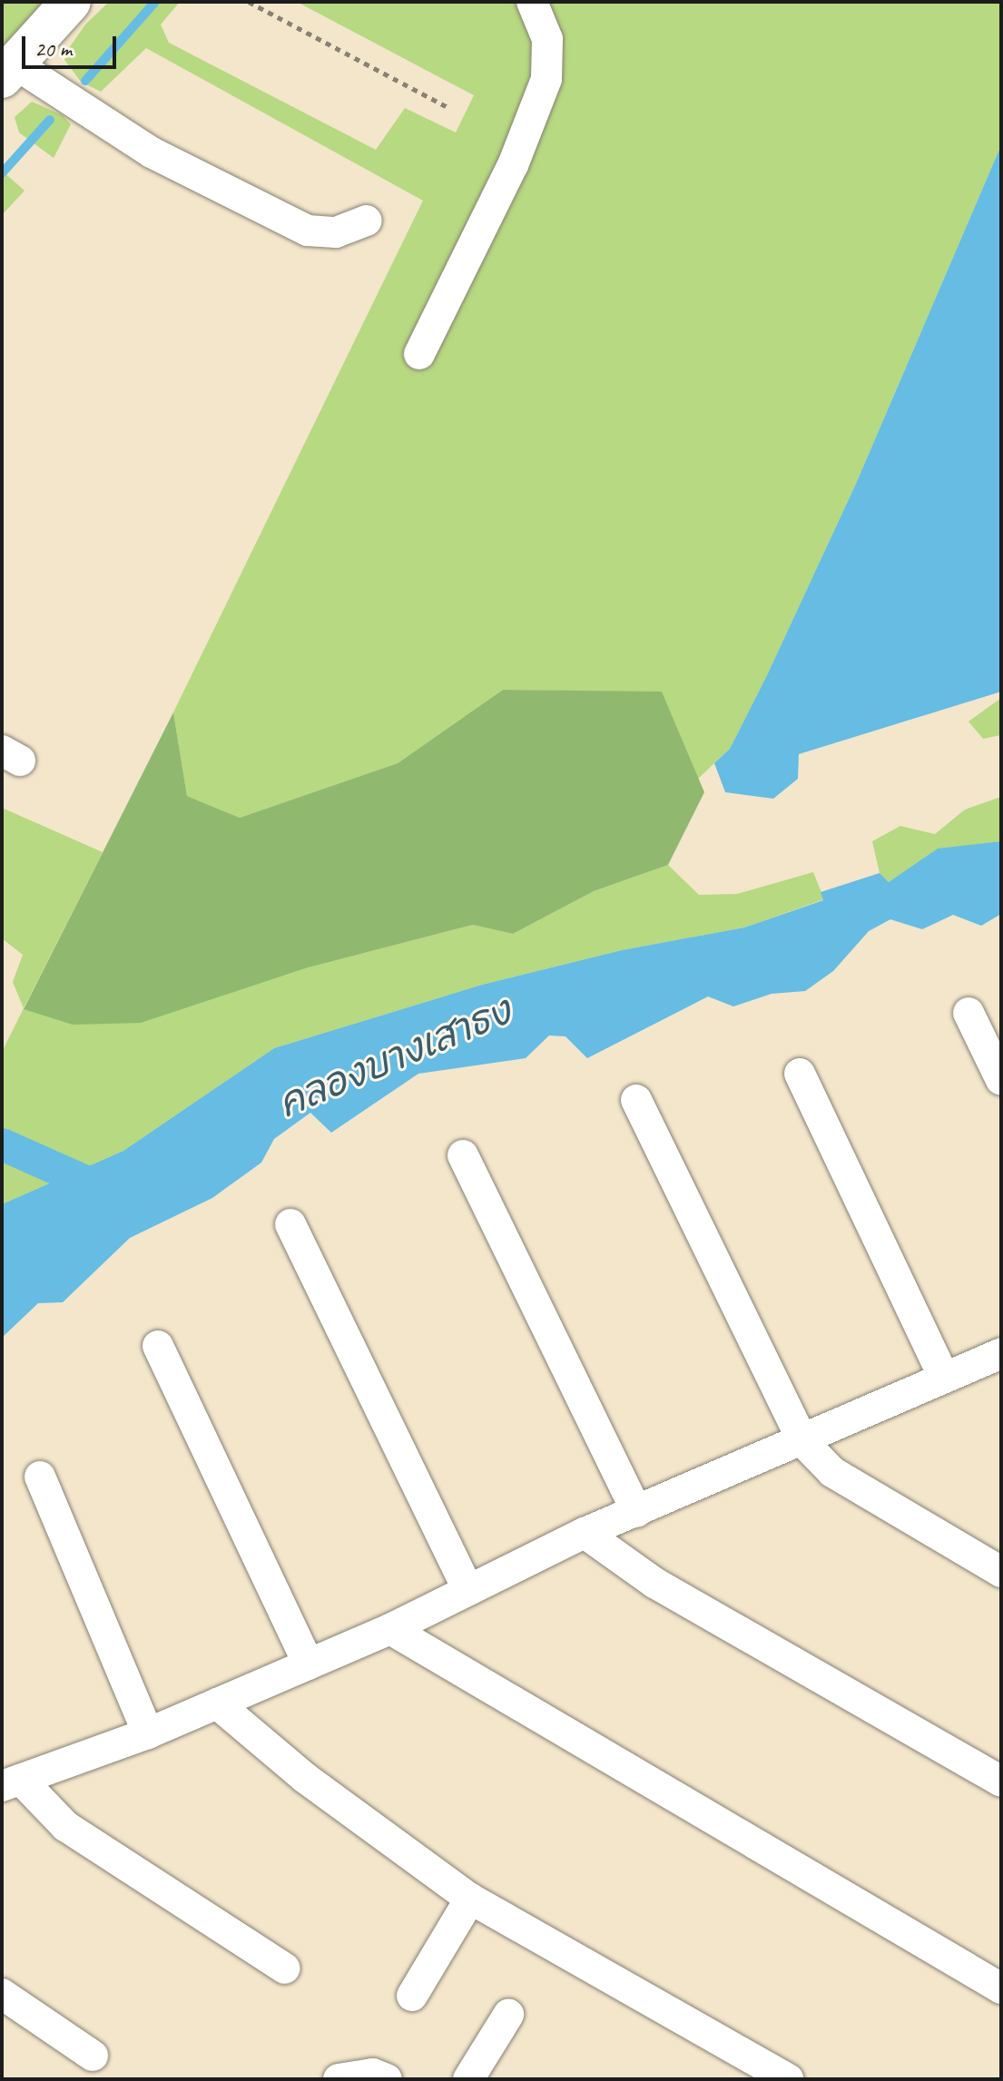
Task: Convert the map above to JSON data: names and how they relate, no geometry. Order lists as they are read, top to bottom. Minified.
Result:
{"water":["คลองบางเสาธง"],"scale_bar":"20 m"}
